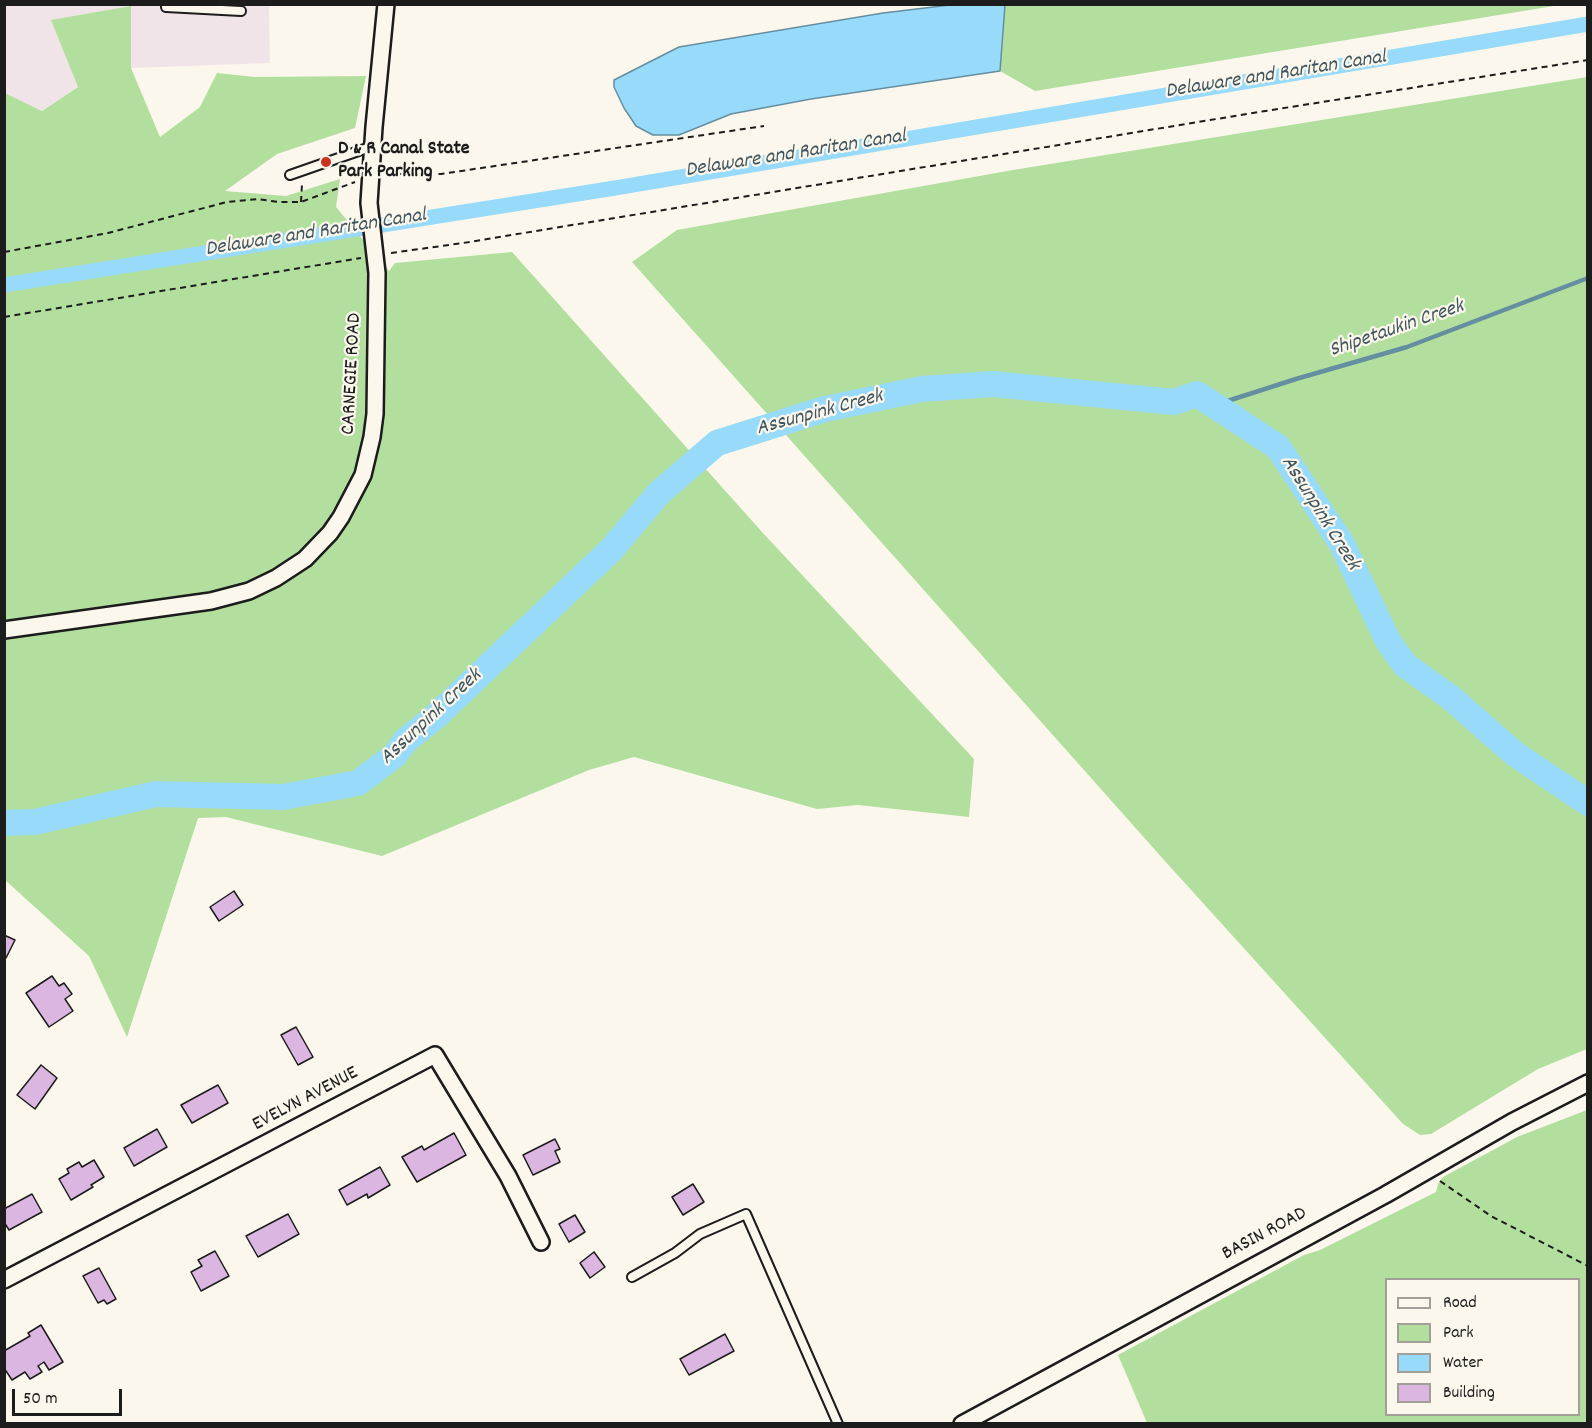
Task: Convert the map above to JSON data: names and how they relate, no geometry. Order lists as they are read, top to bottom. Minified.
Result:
{"streets":{"street":["CARNEGIE ROAD","EVELYN AVENUE","BASIN ROAD"]},"water":["Delaware and Raritan Canal","Shipetaukin Creek","Assunpink Creek"],"places":["D & R Canal State Park Parking"],"legend":["Road","Park","Water","Building"],"scale_bar":"50 m"}
